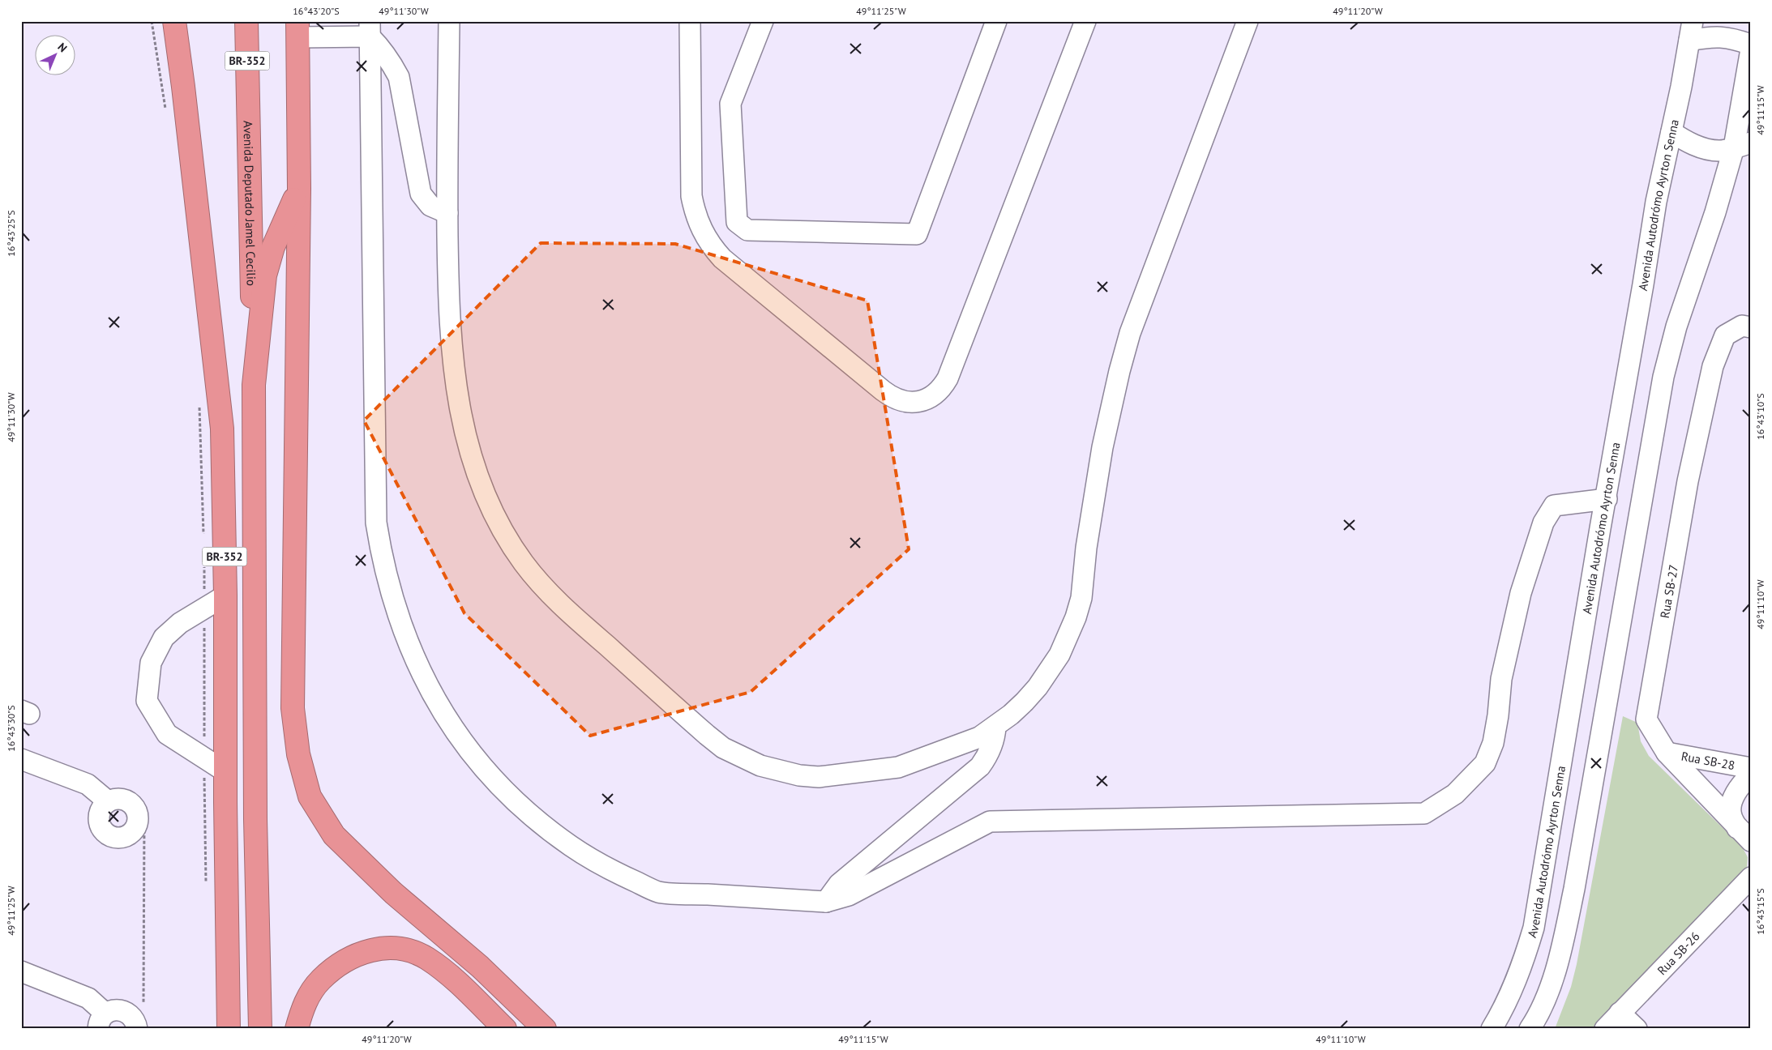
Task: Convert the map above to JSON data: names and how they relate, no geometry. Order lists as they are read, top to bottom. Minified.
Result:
{"streets":{"highway":["BR-352","Avenida Deputado Jamel Cecilio"],"street":["Avenida Autodrómo Ayrton Senna","Rua SB-27","Rua SB-28","Rua SB-26"]},"crossings":[["BR-352","Avenida Deputado Jamel Cecilio"],["Rua SB-27","Rua SB-28"]],"north":"top right","coordinates":["16°43'20\"S","49°11'30\"W","49°11'25\"W","49°11'20\"W","49°11'15\"W","16°43'25\"S","16°43'10\"S","49°11'10\"W","16°43'30\"S","16°43'15\"S"]}
